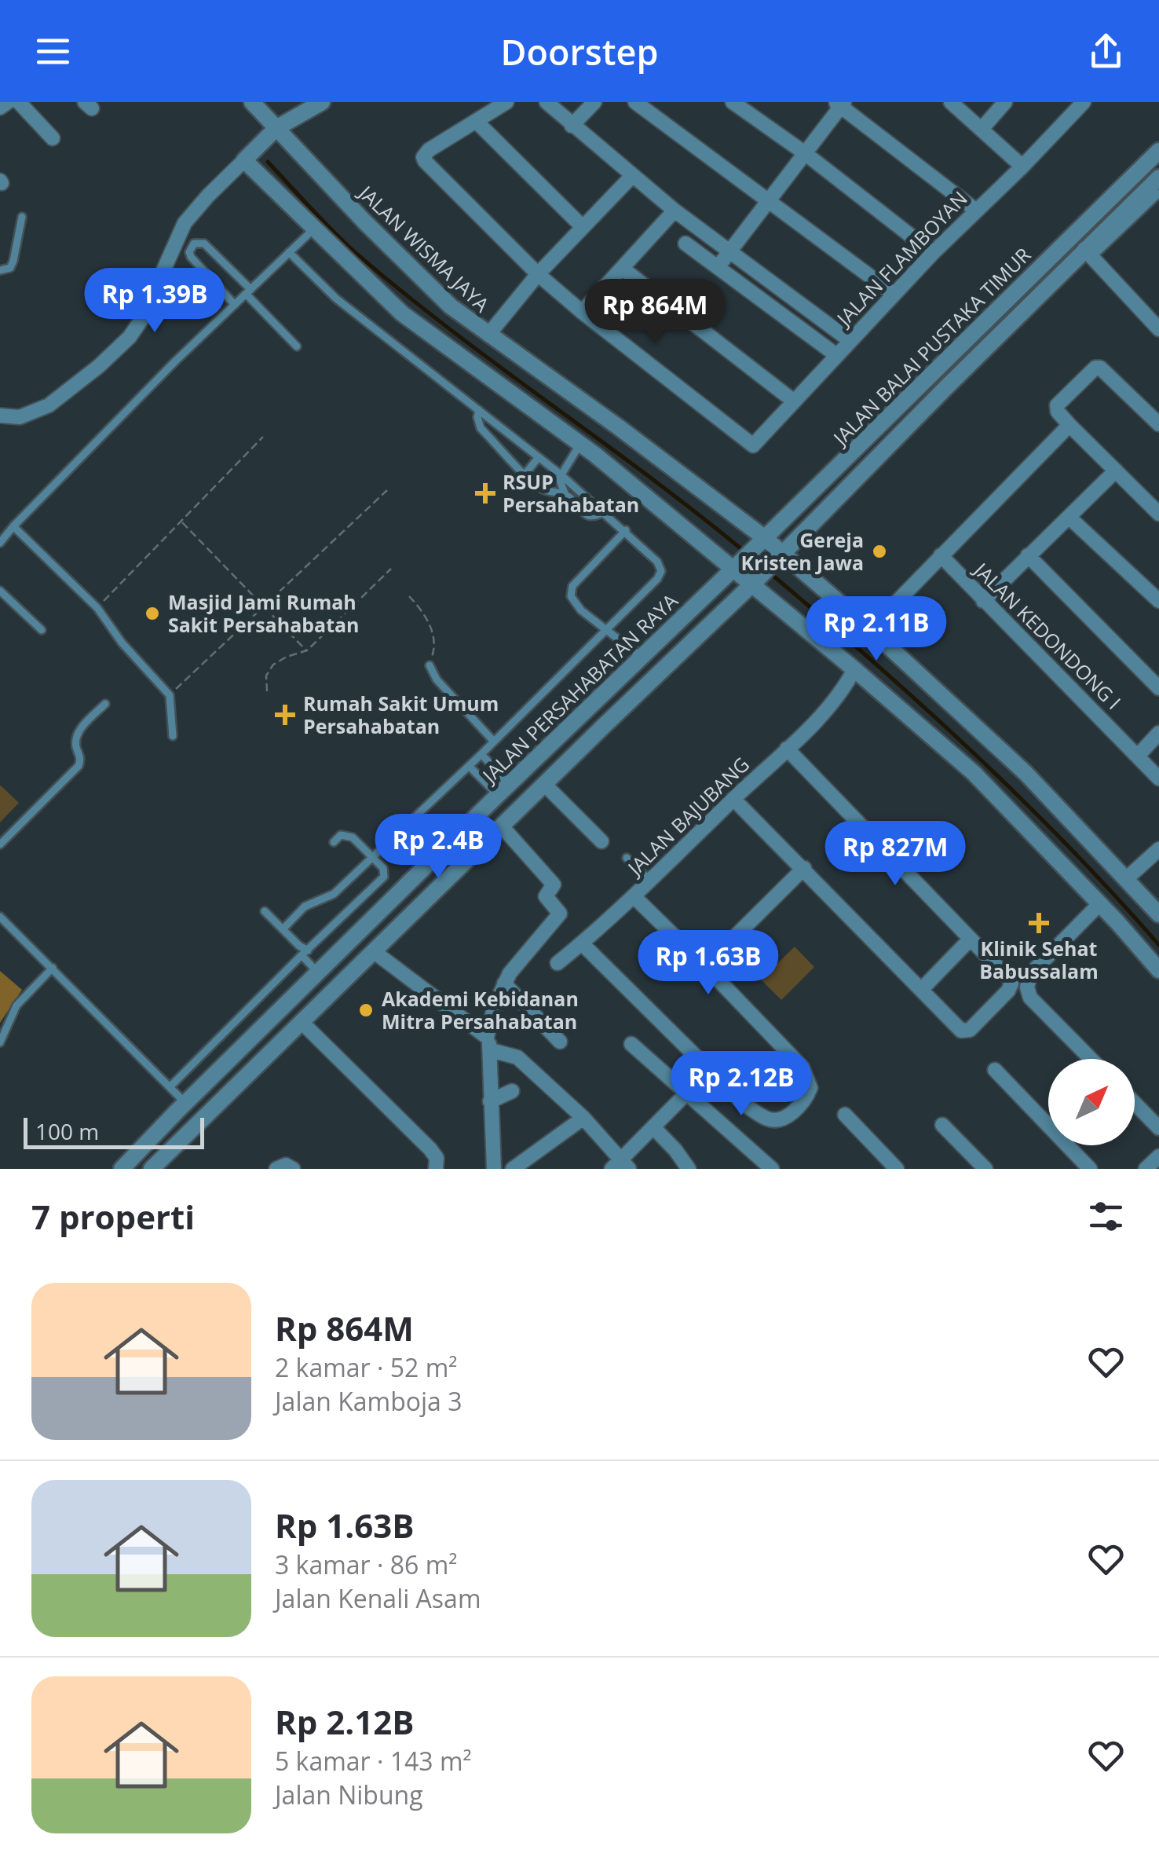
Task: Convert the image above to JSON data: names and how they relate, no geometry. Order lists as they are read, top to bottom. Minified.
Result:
{"streets":{"street":["JALAN WISMA JAYA","JALAN FLAMBOYAN","JALAN BALAI PUSTAKA TIMUR","JALAN KEDONDONG I","JALAN PERSAHABATAN RAYA","JALAN BAJUBANG"]},"crossings":[["JALAN WISMA JAYA","JALAN BALAI PUSTAKA TIMUR"],["JALAN BALAI PUSTAKA TIMUR","JALAN PERSAHABATAN RAYA"]],"places":{"health":["RSUP Persahabatan","Rumah Sakit Umum Persahabatan","Klinik Sehat Babussalam"],"other":["Gereja Kristen Jawa","Masjid Jami Rumah Sakit Persahabatan","Akademi Kebidanan Mitra Persahabatan"]},"scale_bar":"100 m","north":"top right","page":{"header":"Doorstep","price":["Rp 1.39B","Rp 864M","Rp 2.11B","Rp 2.4B","Rp 827M","Rp 1.63B","Rp 2.12B"],"scale":"100 m","heading":"7 properti","list":[{"name":"Rp 864M","note":"2 kamar · 52 m² · Jalan Kamboja 3"},{"name":"Rp 1.63B","note":"3 kamar · 86 m² · Jalan Kenali Asam"},{"name":"Rp 2.12B","note":"5 kamar · 143 m² · Jalan Nibung"}]}}
